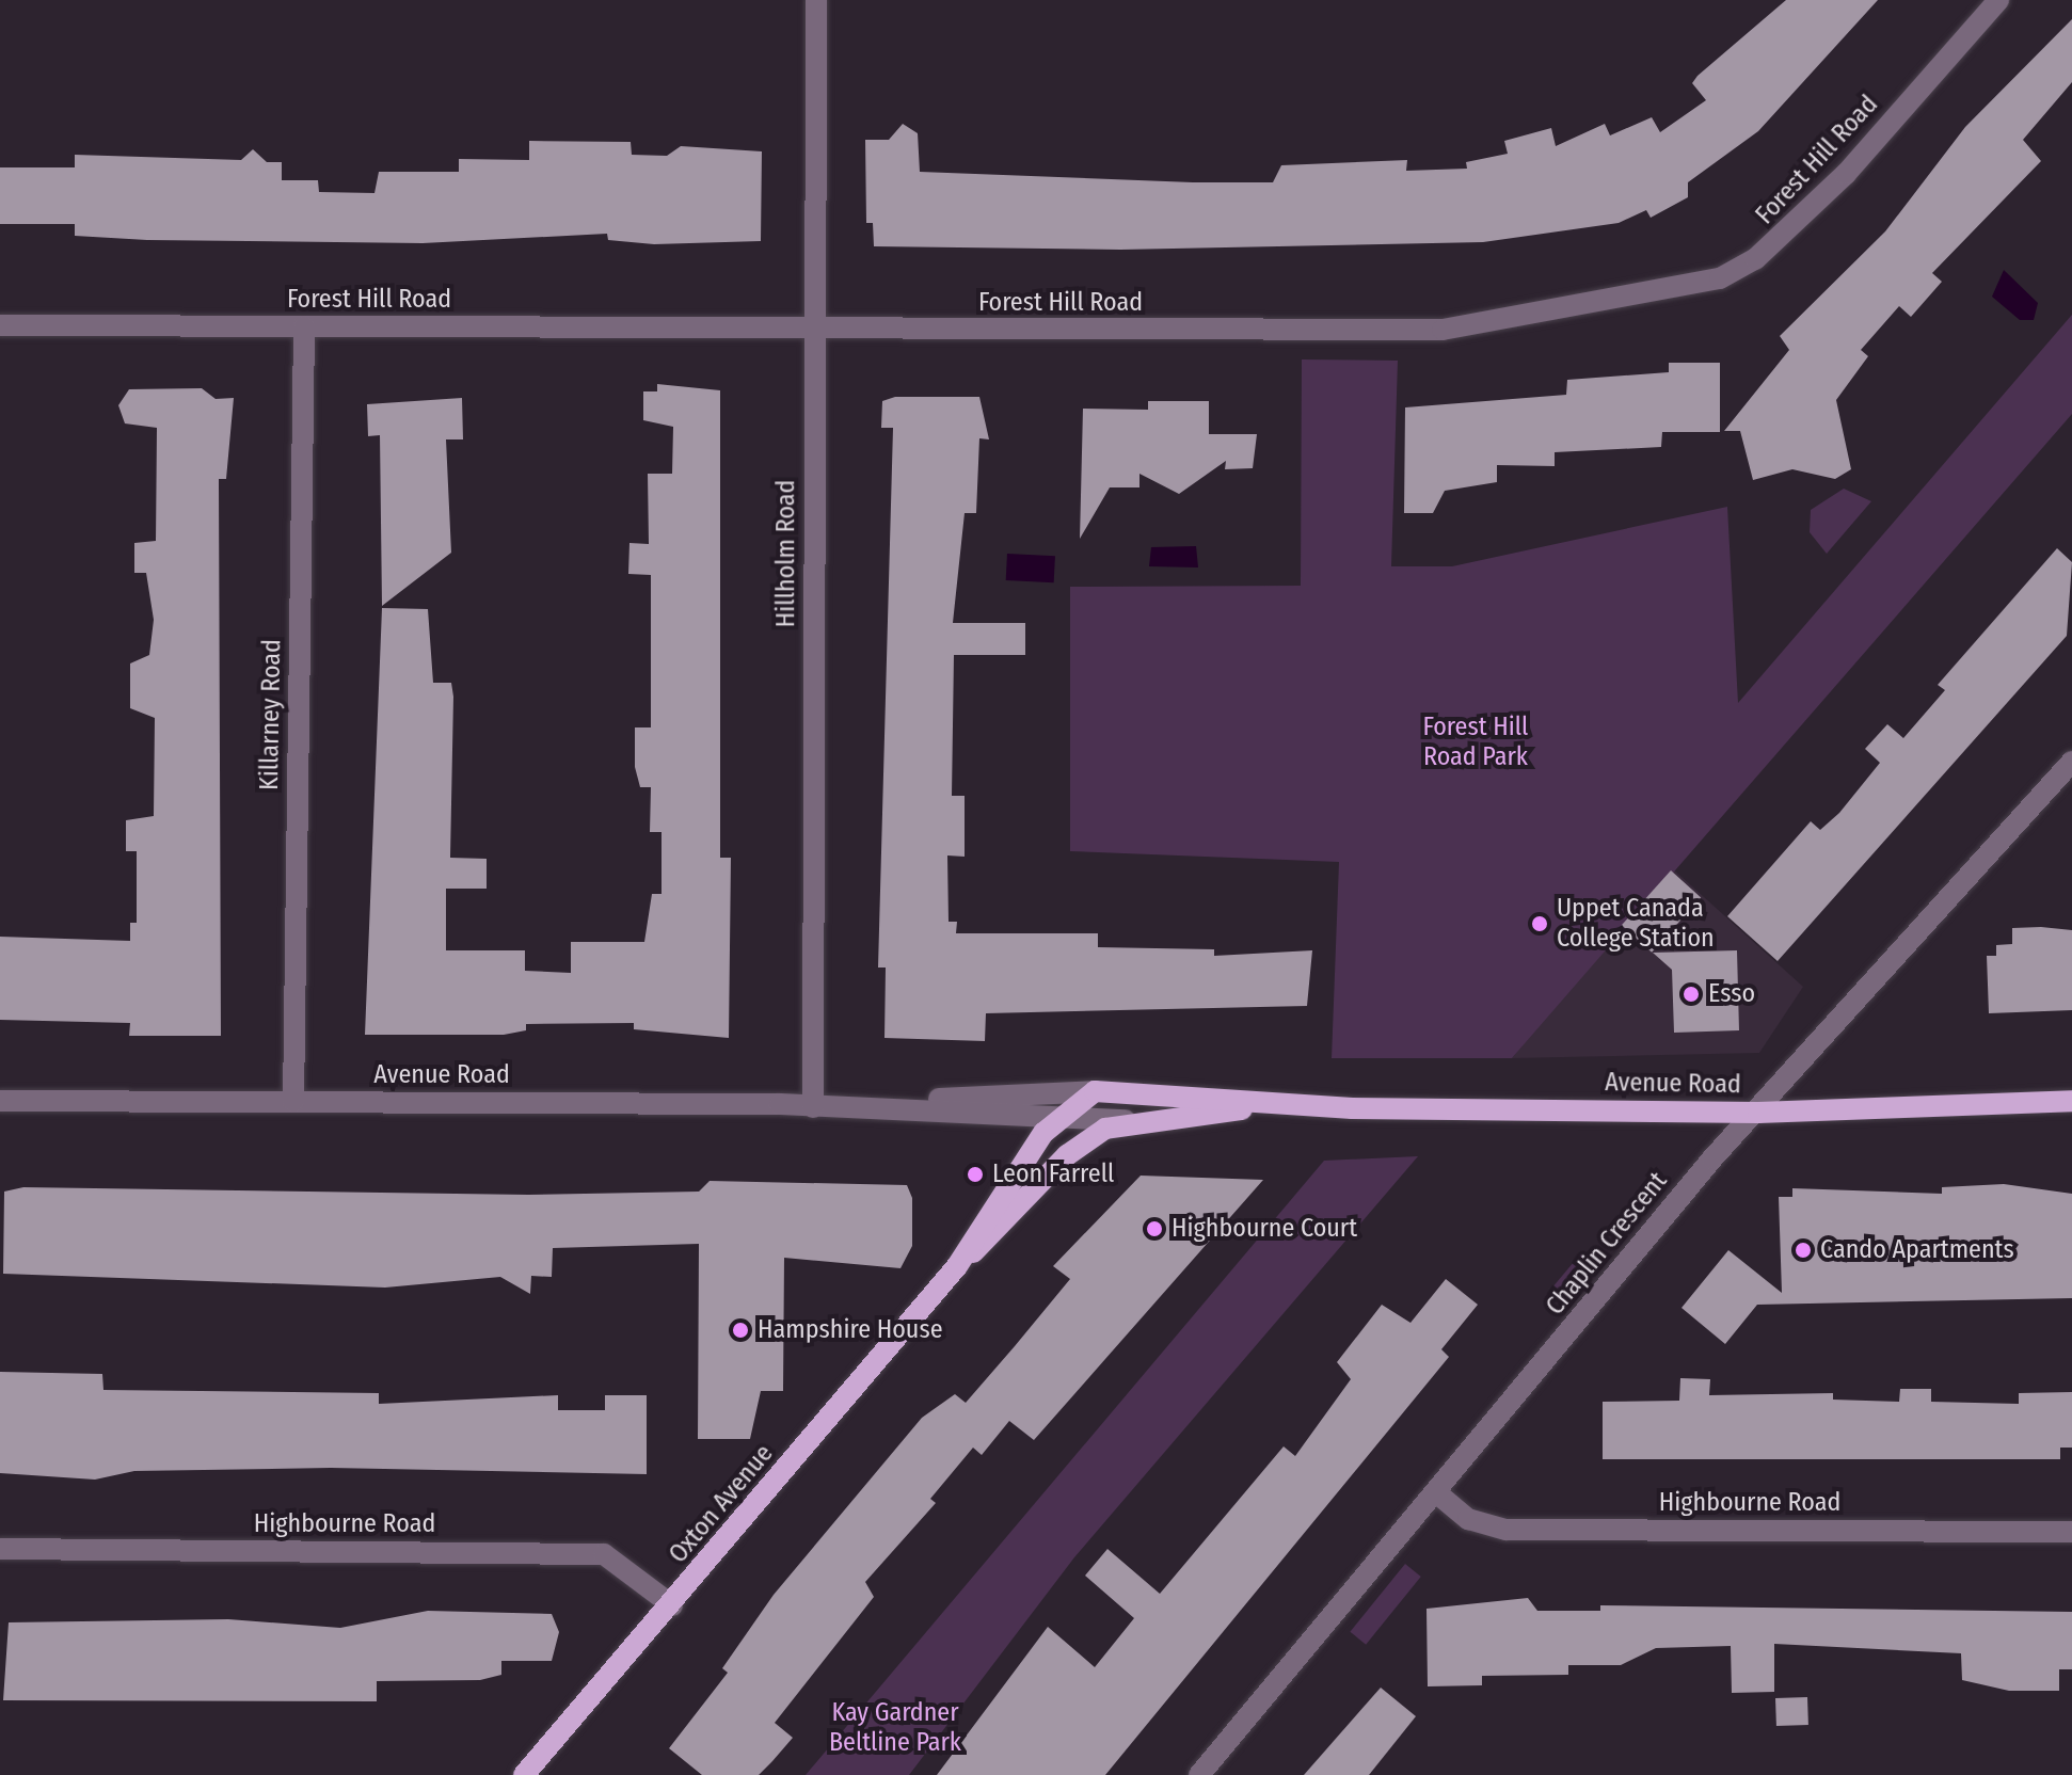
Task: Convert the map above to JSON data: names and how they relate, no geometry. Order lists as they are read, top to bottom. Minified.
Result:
{"streets":{"main road":["Avenue Road","Oxton Avenue"],"street":["Forest Hill Road","Hillholm Road","Killarney Road","Chaplin Crescent","Highbourne Road"]},"crossings":[["Forest Hill Road","Hillholm Road"],["Forest Hill Road","Killarney Road"],["Hillholm Road","Avenue Road"],["Killarney Road","Avenue Road"],["Avenue Road","Chaplin Crescent"],["Avenue Road","Oxton Avenue"],["Chaplin Crescent","Highbourne Road"],["Highbourne Road","Oxton Avenue"]],"parks":["Forest Hill Road Park","Kay Gardner Beltline Park"],"places":["Uppet Canada College Station","Esso","Leon Farrell","Highbourne Court","Cando Apartments","Hampshire House"]}
